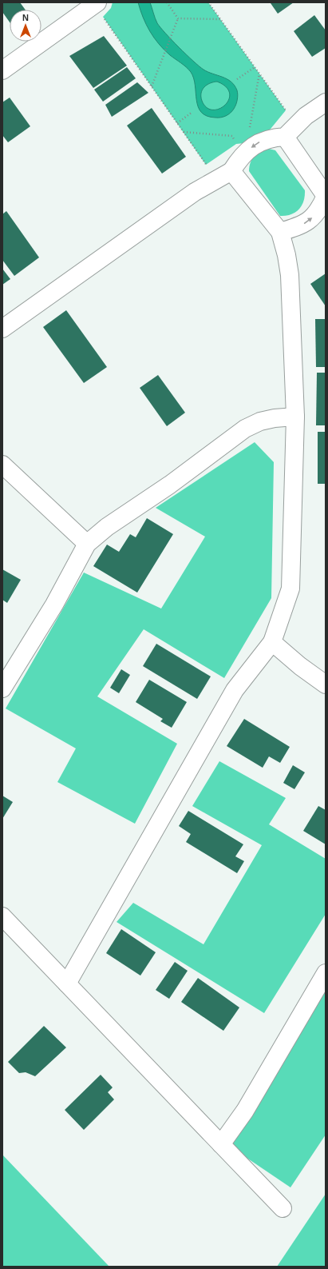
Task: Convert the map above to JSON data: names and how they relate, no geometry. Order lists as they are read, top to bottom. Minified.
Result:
{"north":"top"}
